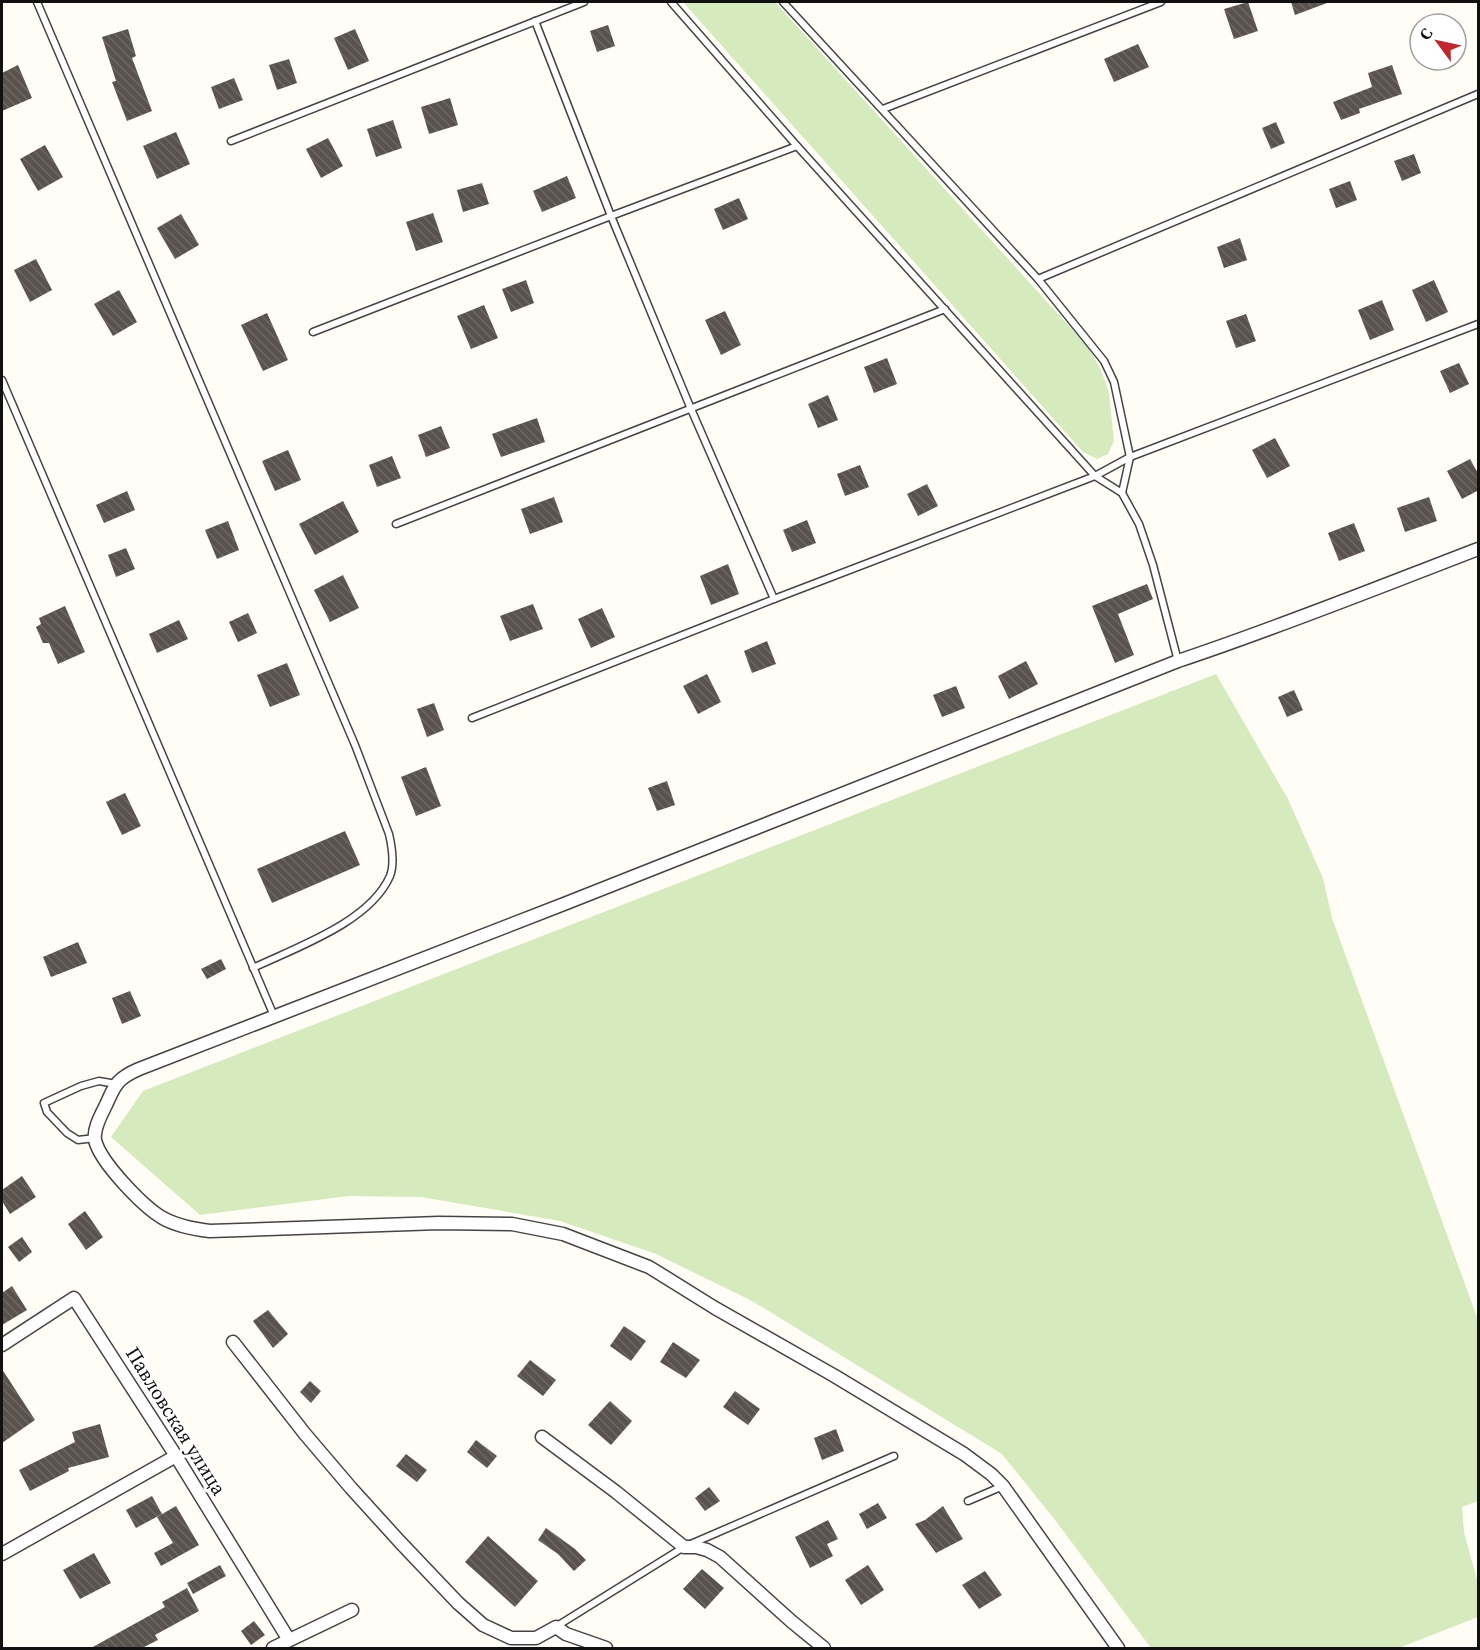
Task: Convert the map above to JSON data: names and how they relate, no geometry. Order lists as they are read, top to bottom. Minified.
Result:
{"streets":{"street":["Павловская улица"]},"north":"top left"}
